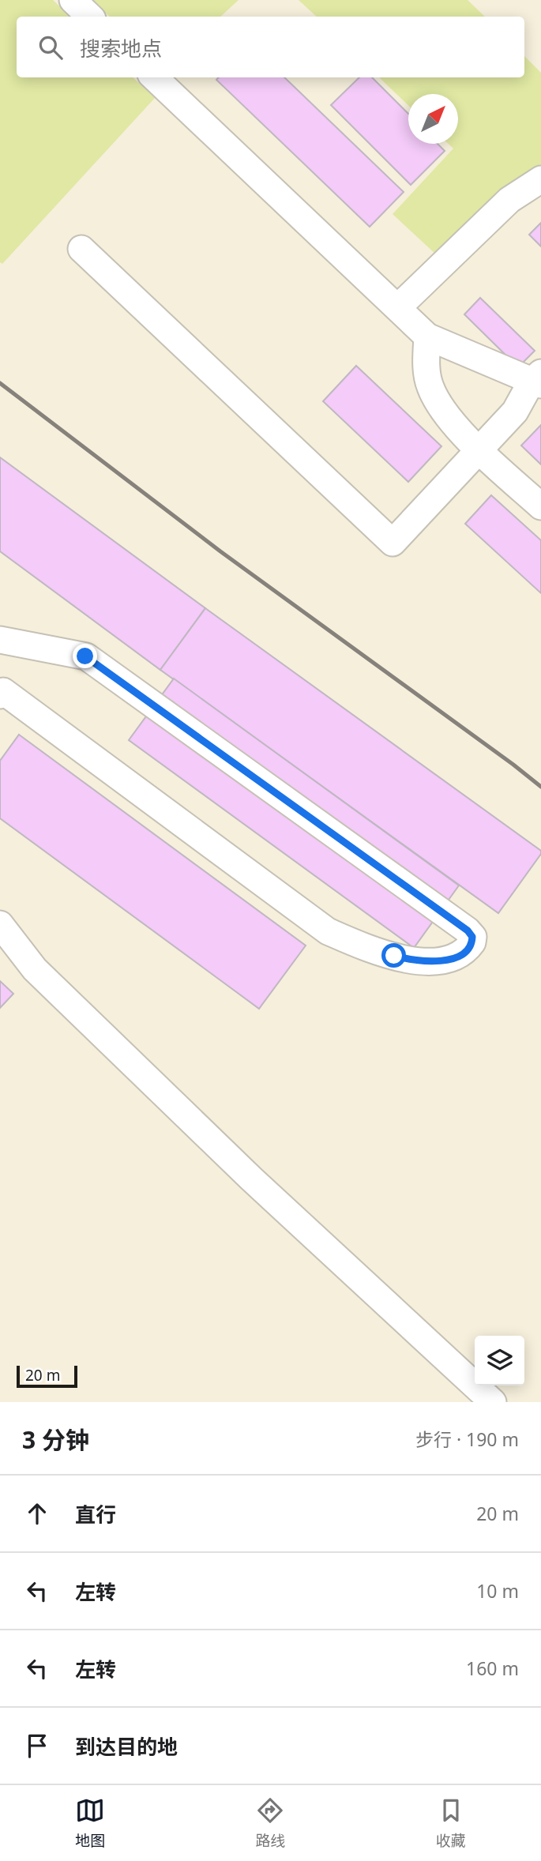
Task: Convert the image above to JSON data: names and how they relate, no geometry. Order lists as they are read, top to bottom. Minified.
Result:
{"scale_bar":"20 m","north":"top right","page":{"search":"搜索地点","scale":"20 m","heading":["3 分钟","步行 · 190 m"],"list":[["直行","20 m"],["左转","10 m"],["左转","160 m"],"到达目的地"],"nav":["地图","路线","收藏"]}}
